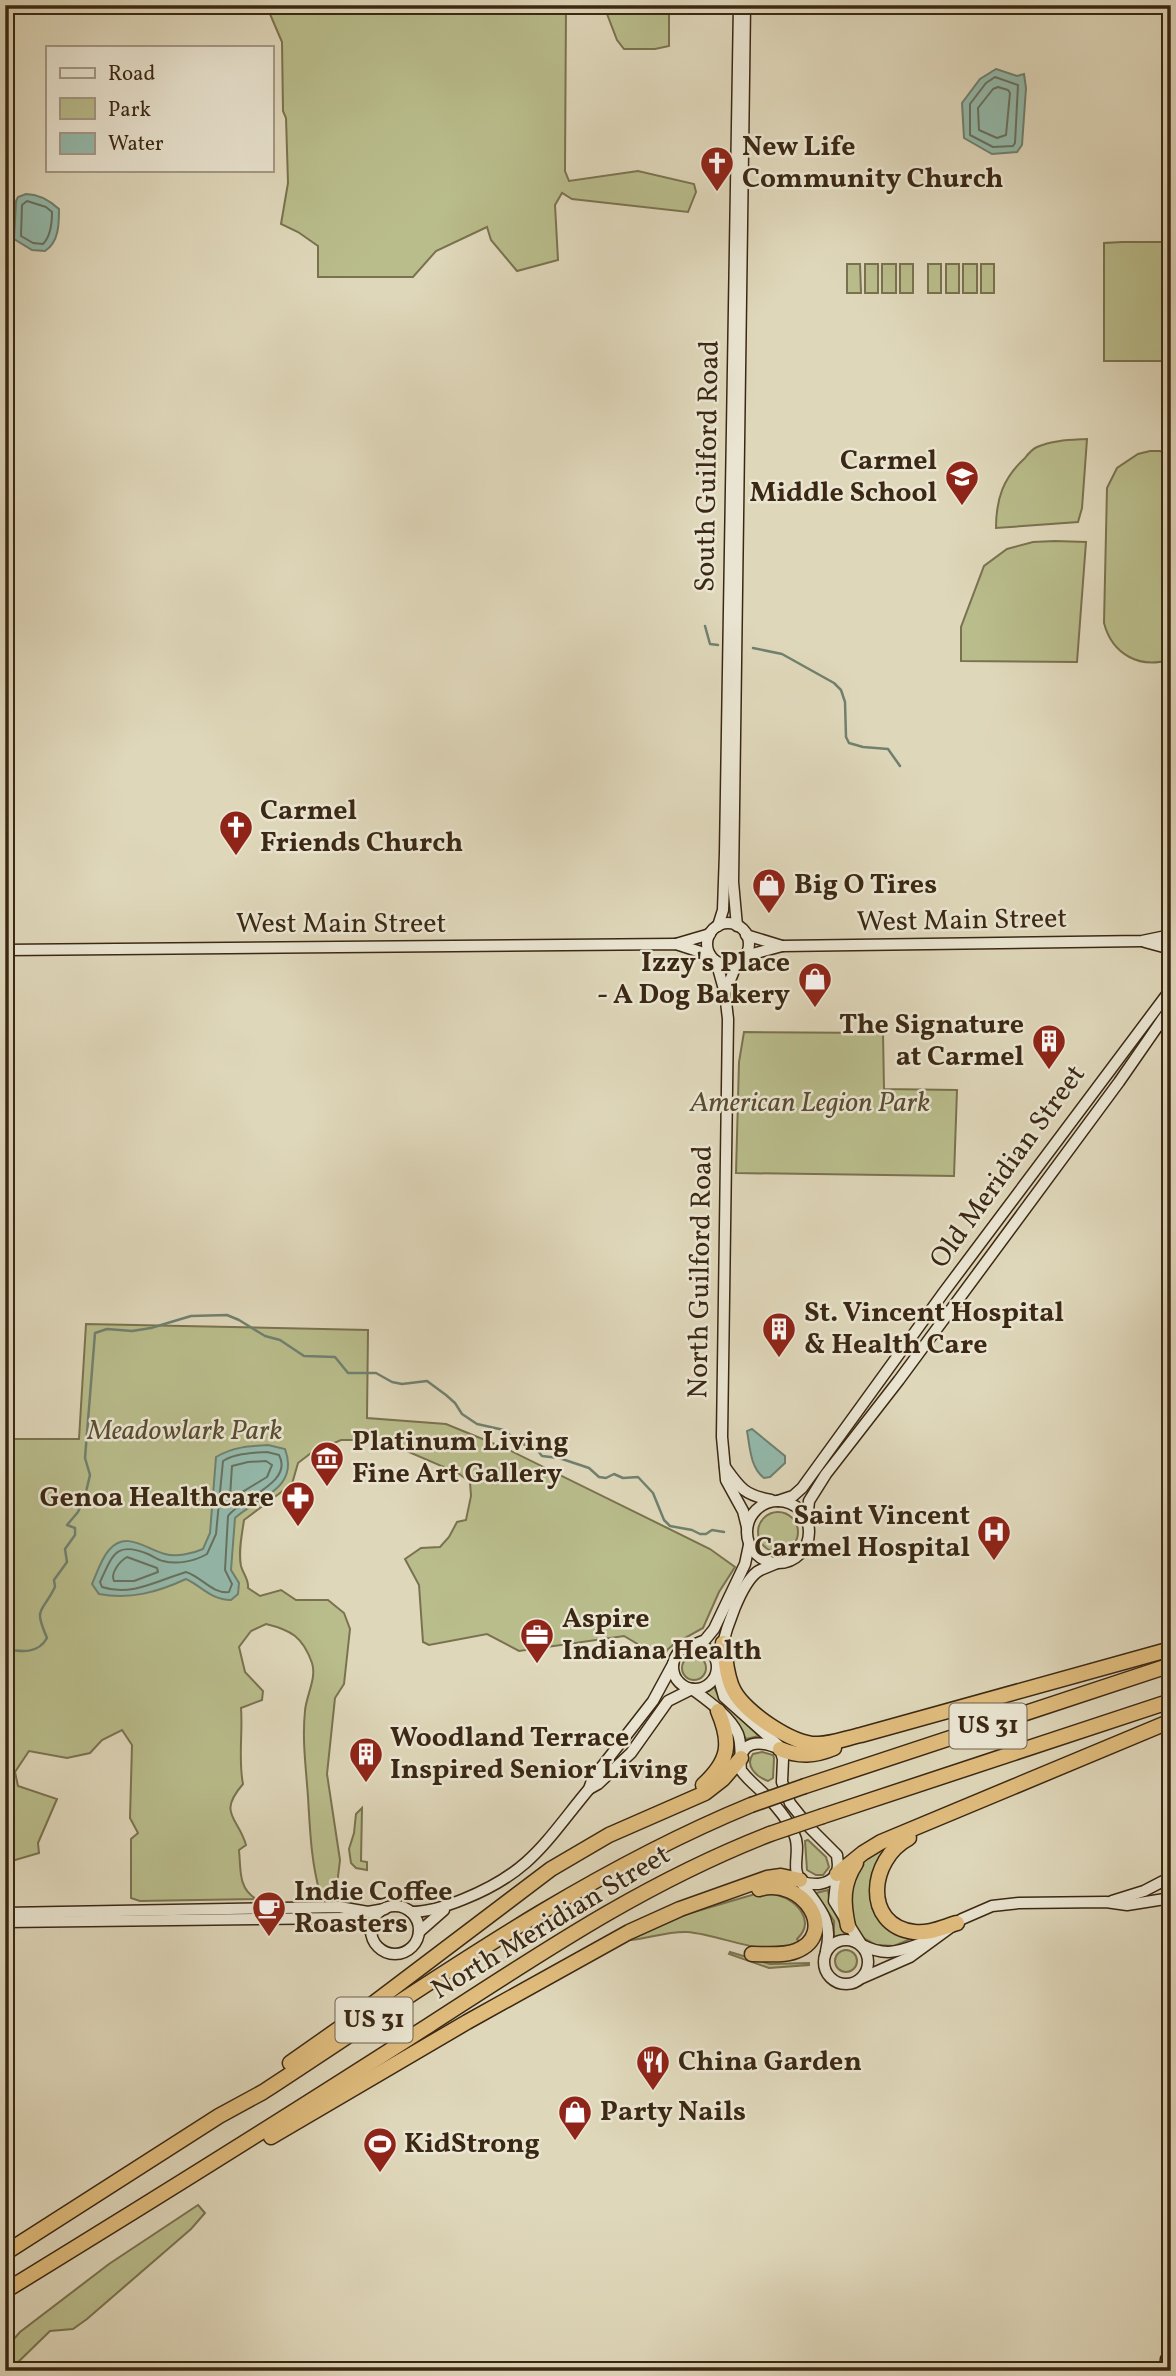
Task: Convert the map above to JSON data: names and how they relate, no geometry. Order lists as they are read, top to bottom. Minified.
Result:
{"streets":{"highway":["US 31","North Meridian Street"],"main road":["South Guilford Road","West Main Street","Old Meridian Street","North Guilford Road"]},"crossings":[["South Guilford Road","West Main Street"],["South Guilford Road","North Guilford Road"],["West Main Street","North Guilford Road"],["Old Meridian Street","North Guilford Road"]],"parks":["American Legion Park","Meadowlark Park"],"places":{"church":["New Life Community Church","Carmel Friends Church"],"school or university":["Carmel Middle School"],"shop":["Big O Tires","Izzy's Place - A Dog Bakery","Party Nails"],"building":["The Signature at Carmel","St. Vincent Hospital & Health Care","Woodland Terrace Inspired Senior Living"],"museum":["Platinum Living Fine Art Gallery"],"pharmacy":["Genoa Healthcare"],"hospital":["Saint Vincent Carmel Hospital"],"office":["Aspire Indiana Health"],"cafe":["Indie Coffee Roasters"],"restaurant":["China Garden"],"sports":["KidStrong"]},"legend":["Road","Park","Water"]}
